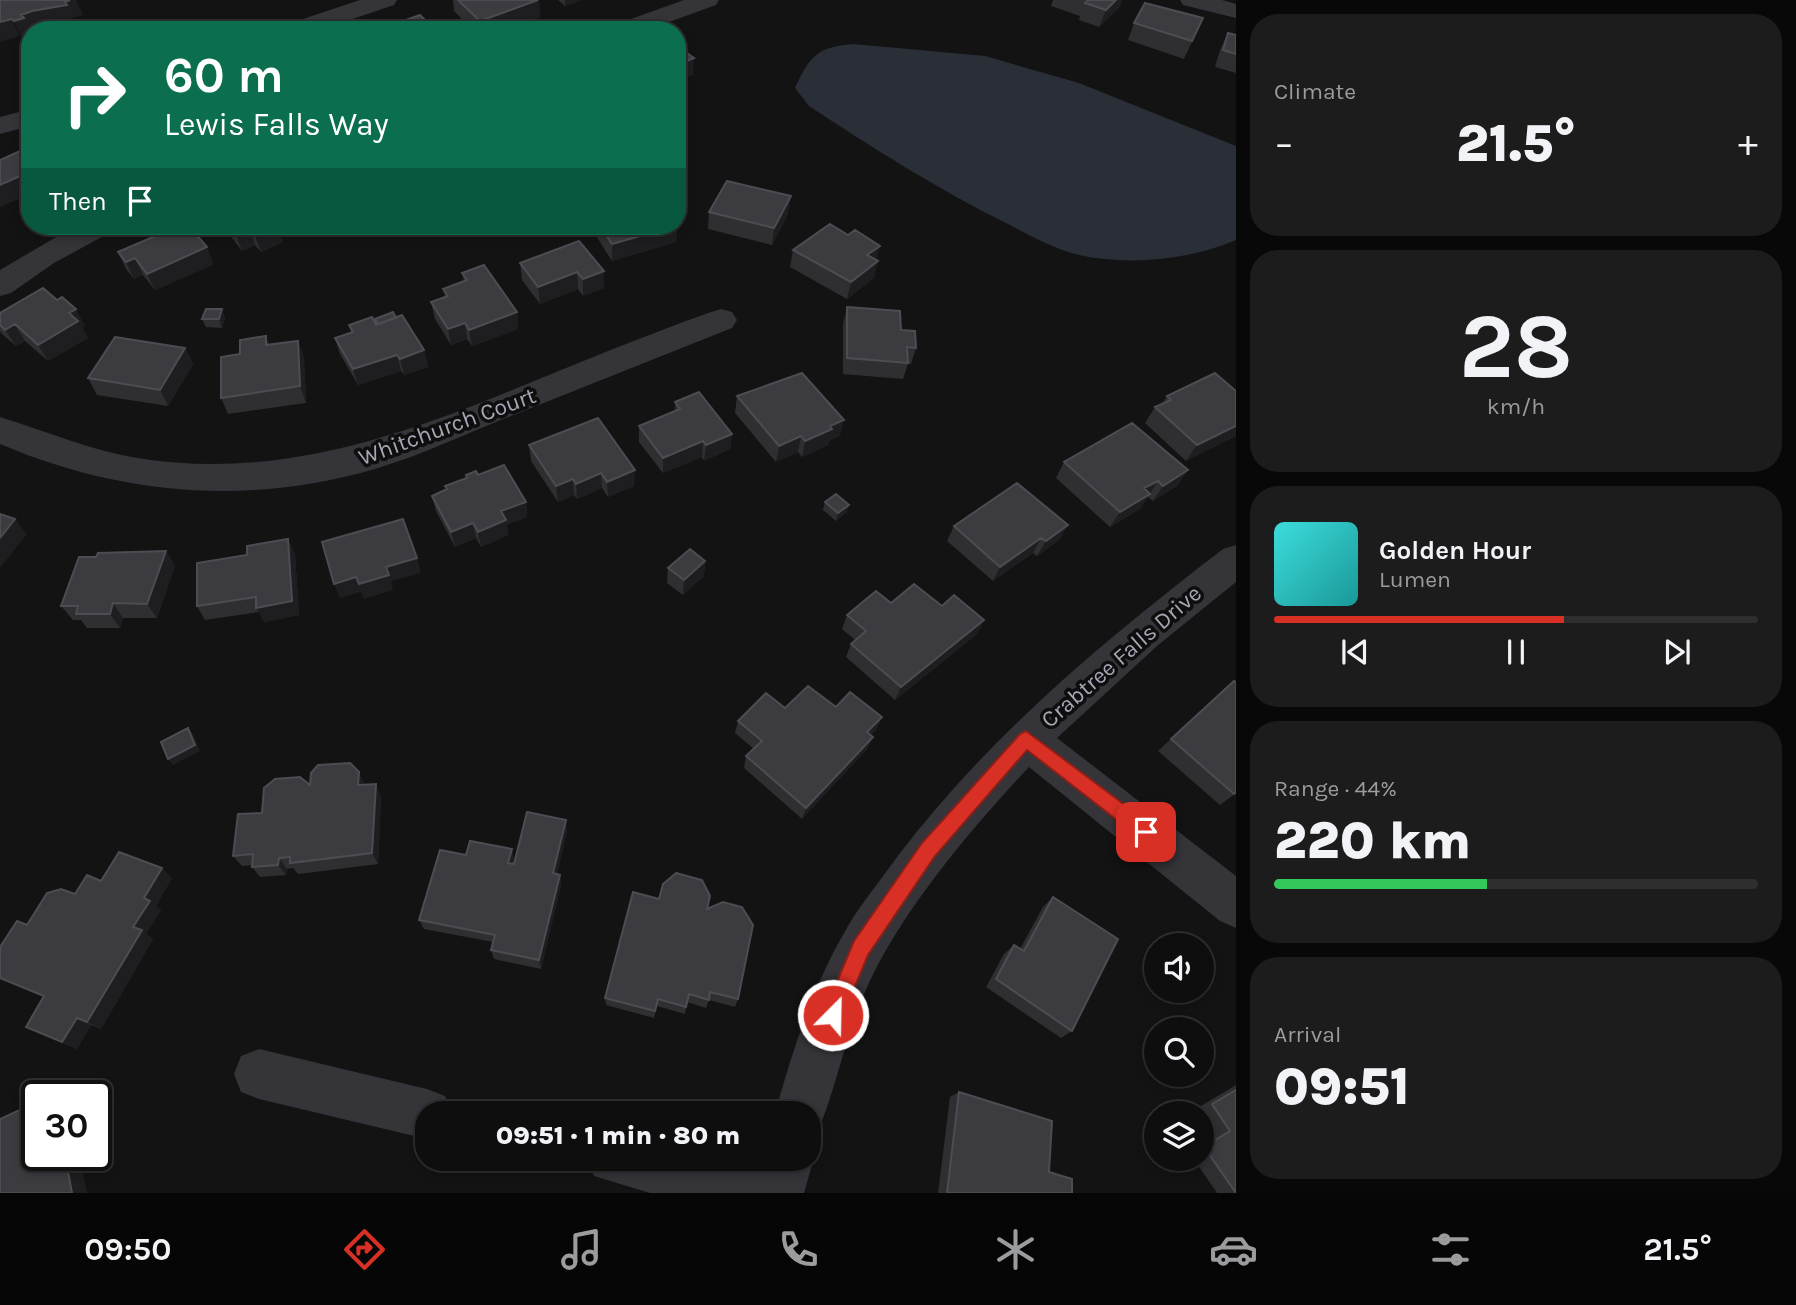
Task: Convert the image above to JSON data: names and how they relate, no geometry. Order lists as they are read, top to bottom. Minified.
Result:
{"streets":{"street":["Whitchurch Court","Crabtree Falls Drive"]},"page":{"tile":["Climate",["28","km/h"],["Range · 44%","220 km"],["Arrival","09:51"]],"turn":["60 m","Lewis Falls Way"],"heat":["−","21.5°","+"],"then":"Then","song":["Golden Hour","Lumen"],"limit":"30","trip":"09:51 · 1 min · 80 m","tabs":["09:50","21.5°"]}}
